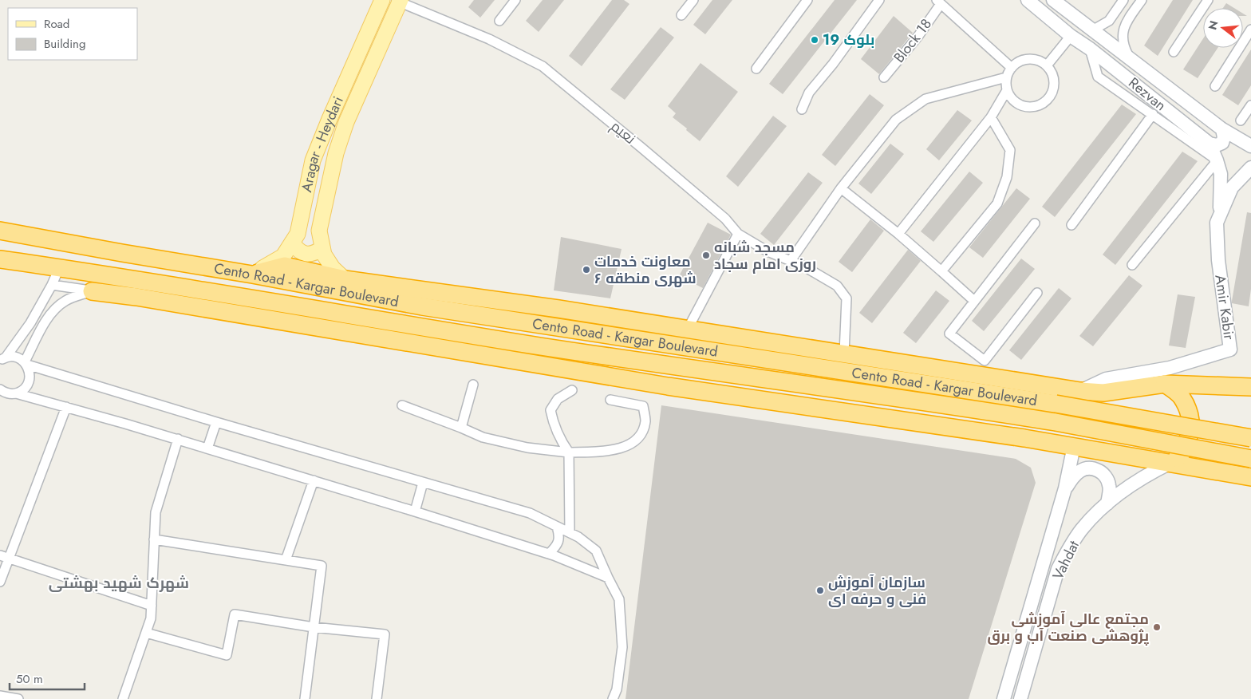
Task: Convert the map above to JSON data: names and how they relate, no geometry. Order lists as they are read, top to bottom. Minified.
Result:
{"streets":{"highway":["Cento Road - Kargar Boulevard"],"main road":["Rezvan","Aragar - Heydari","Amir Kabir","Vahdat"],"street":["Block 18","نعیم"]},"crossings":[["Rezvan","Amir Kabir"],["نعیم","Aragar - Heydari"],["Aragar - Heydari","Cento Road - Kargar Boulevard"]],"districts":["شهرک شهید بهشتی"],"places":["بلوک 19","مسجد شبانه روزی امام سجاد","معاونت خدمات شهری منطقه ۶","سازمان آموزش فنی و حرفه ای","مجتمع عالی آموزشی پژوهشی صنعت آب و برق"],"legend":["Road","Building"],"scale_bar":"50 m","north":"left"}
